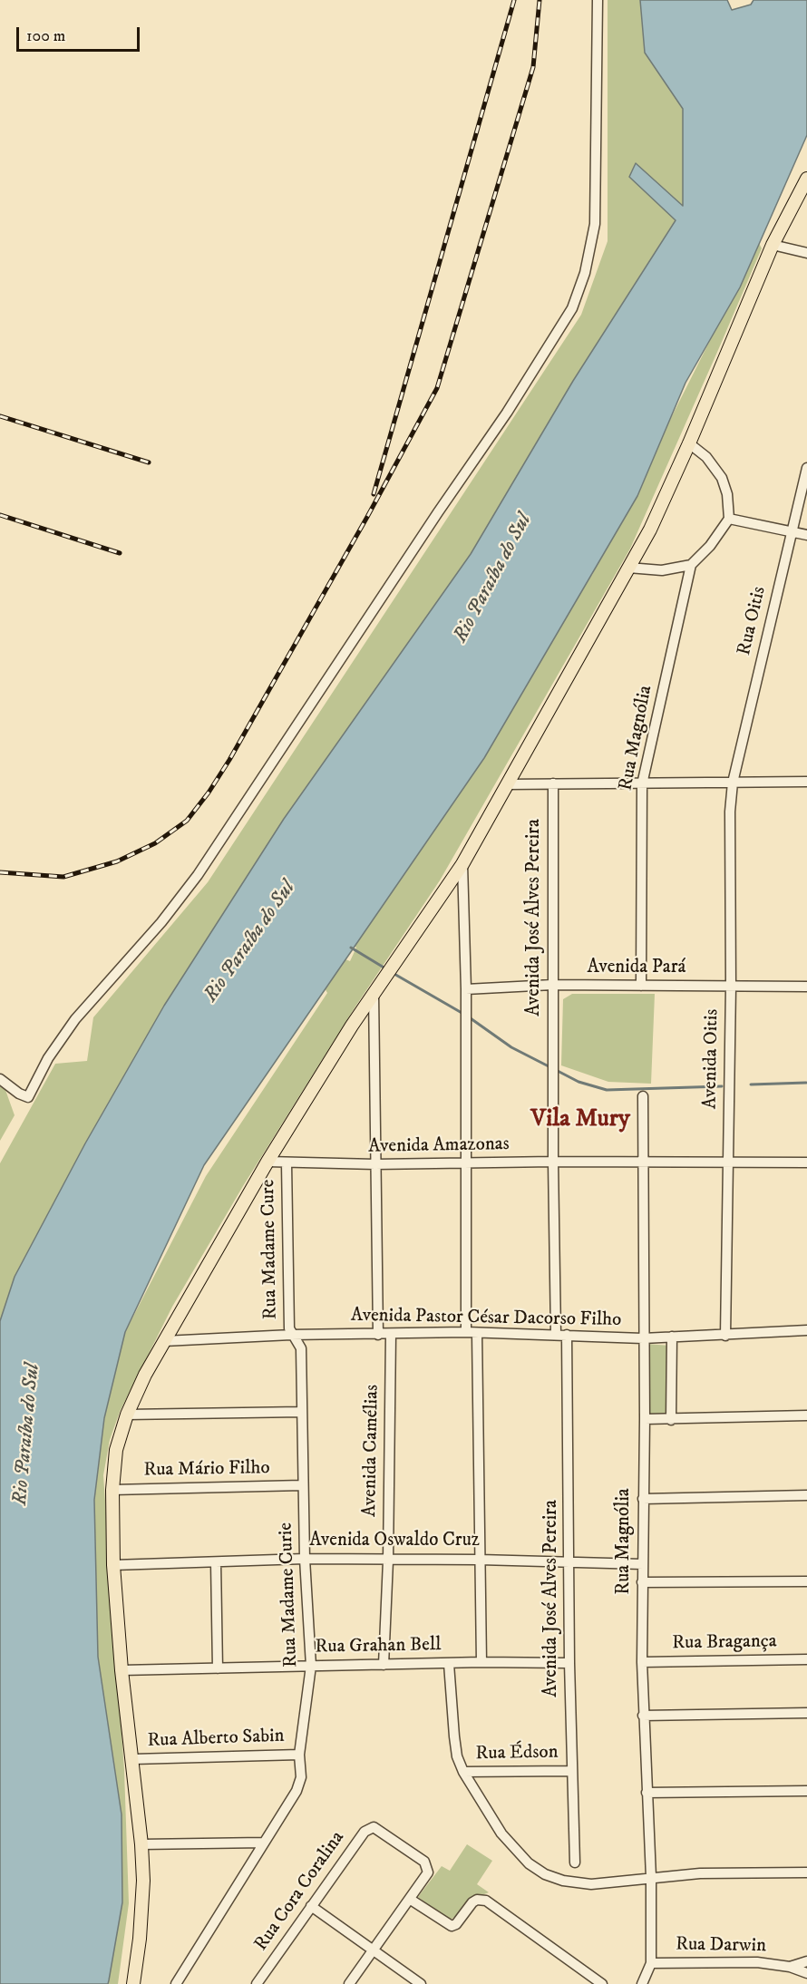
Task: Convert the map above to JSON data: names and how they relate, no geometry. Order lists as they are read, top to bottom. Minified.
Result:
{"streets":{"street":["Rua Oitis","Rua Magnólia","Avenida José Alves Pereira","Avenida Pará","Avenida Oitis","Avenida Amazonas","Rua Madame Cure","Avenida Pastor César Dacorso Filho","Avenida Camélias","Rua Mário Filho","Avenida Oswaldo Cruz","Rua Madame Curie","Rua Bragança","Rua Grahan Bell","Rua Alberto Sabin","Rua Édson","Rua Cora Coralina","Rua Darwin"]},"crossings":[["Rua Oitis","Avenida Oitis"],["Rua Magnólia","Avenida Pará"],["Rua Magnólia","Avenida Amazonas"],["Rua Magnólia","Avenida Pastor César Dacorso Filho"],["Rua Magnólia","Avenida Oswaldo Cruz"],["Rua Magnólia","Rua Bragança"],["Rua Magnólia","Rua Darwin"],["Avenida José Alves Pereira","Avenida Pará"],["Avenida José Alves Pereira","Avenida Amazonas"],["Avenida José Alves Pereira","Avenida Pastor César Dacorso Filho"],["Avenida José Alves Pereira","Avenida Oswaldo Cruz"],["Avenida José Alves Pereira","Rua Grahan Bell"],["Avenida José Alves Pereira","Rua Édson"],["Avenida Pará","Avenida Oitis"],["Avenida Oitis","Avenida Amazonas"],["Avenida Oitis","Avenida Pastor César Dacorso Filho"],["Avenida Amazonas","Rua Madame Cure"],["Rua Madame Cure","Avenida Pastor César Dacorso Filho"],["Rua Madame Cure","Rua Madame Curie"],["Avenida Pastor César Dacorso Filho","Avenida Camélias"],["Avenida Pastor César Dacorso Filho","Rua Madame Curie"],["Avenida Camélias","Avenida Oswaldo Cruz"],["Avenida Camélias","Rua Grahan Bell"],["Rua Mário Filho","Rua Madame Curie"],["Avenida Oswaldo Cruz","Rua Madame Curie"],["Rua Madame Curie","Rua Grahan Bell"],["Rua Madame Curie","Rua Alberto Sabin"]],"districts":["Vila Mury"],"water":["Rio Paraíba do Sul"],"scale_bar":"100 m"}
